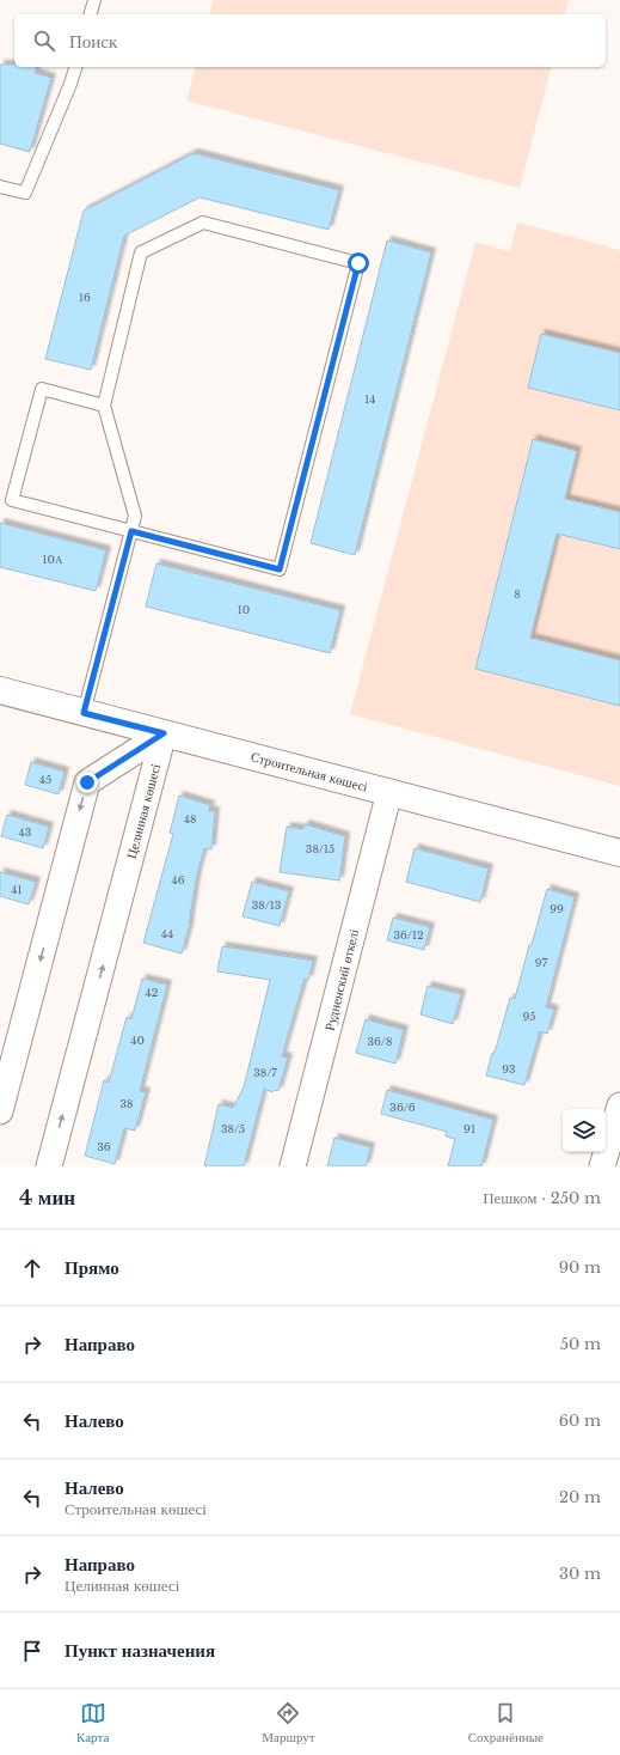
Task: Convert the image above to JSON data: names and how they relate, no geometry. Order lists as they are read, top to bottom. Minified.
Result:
{"streets":{"street":["Строительная көшесі","Целинная көшесі","Рудненский өткелі"]},"crossings":[["Строительная көшесі","Целинная көшесі"],["Строительная көшесі","Рудненский өткелі"]],"house_numbers":["16","14","10А","8","10","45","48","43","38/15","46","41","38/13","99","44","36/12","97","42","95","40","36/8","93","38/7","38","36/6","38/5","91","36"],"page":{"search":"Поиск","heading":["4 мин","Пешком · 250 m"],"list":[["Прямо","90 m"],["Направо","50 m"],["Налево","60 m"],["Налево","Строительная көшесі","20 m"],["Направо","Целинная көшесі","30 m"],"Пункт назначения"],"nav":["Карта","Маршрут","Сохранённые"]}}
